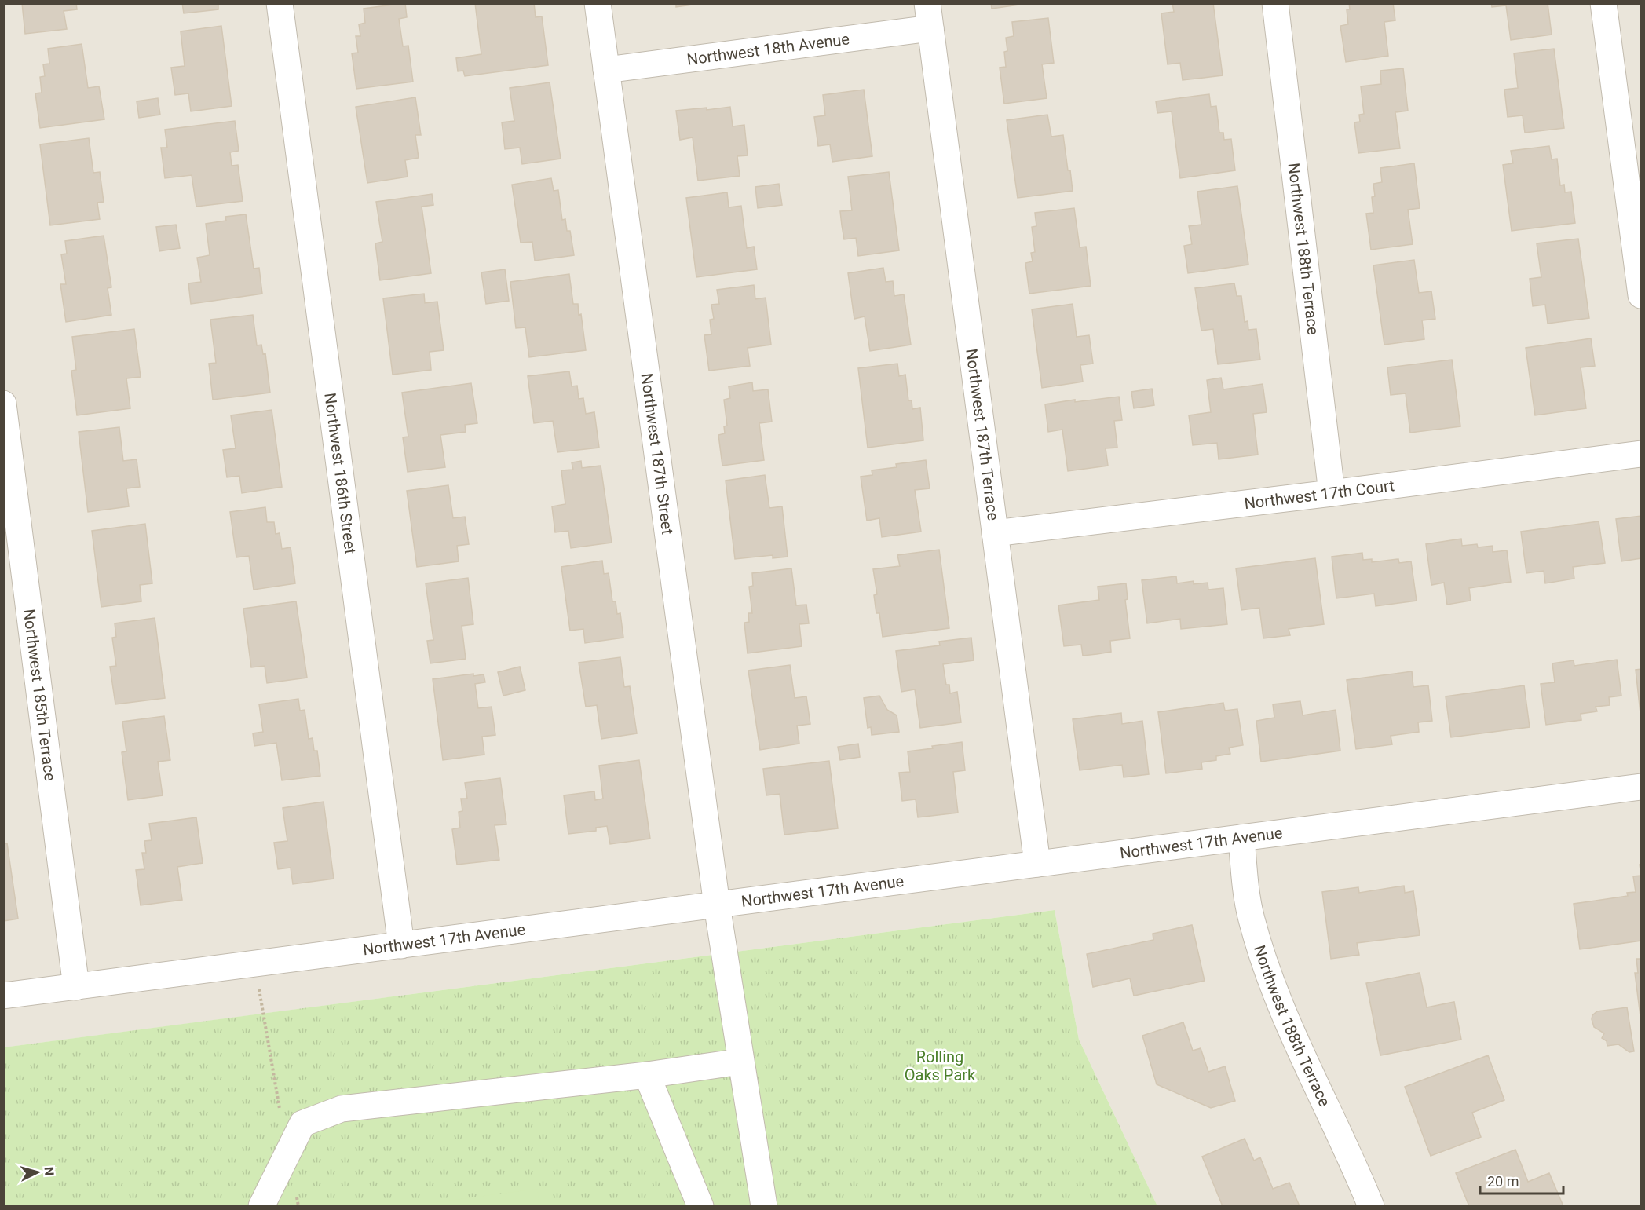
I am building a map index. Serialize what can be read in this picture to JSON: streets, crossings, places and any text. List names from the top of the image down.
{
  "streets": {
    "street": [
      "Northwest 18th Avenue",
      "Northwest 188th Terrace",
      "Northwest 187th Terrace",
      "Northwest 187th Street",
      "Northwest 186th Street",
      "Northwest 17th Court",
      "Northwest 185th Terrace",
      "Northwest 17th Avenue"
    ]
  },
  "crossings": [
    ["Northwest 18th Avenue", "Northwest 187th Terrace"],
    ["Northwest 18th Avenue", "Northwest 187th Street"],
    ["Northwest 188th Terrace", "Northwest 17th Court"],
    ["Northwest 188th Terrace", "Northwest 17th Avenue"],
    ["Northwest 187th Terrace", "Northwest 17th Court"],
    ["Northwest 187th Terrace", "Northwest 17th Avenue"],
    ["Northwest 187th Street", "Northwest 17th Avenue"],
    ["Northwest 186th Street", "Northwest 17th Avenue"],
    ["Northwest 185th Terrace", "Northwest 17th Avenue"]
  ],
  "parks": ["Rolling Oaks Park"],
  "scale_bar": "20 m",
  "north": "right"
}
